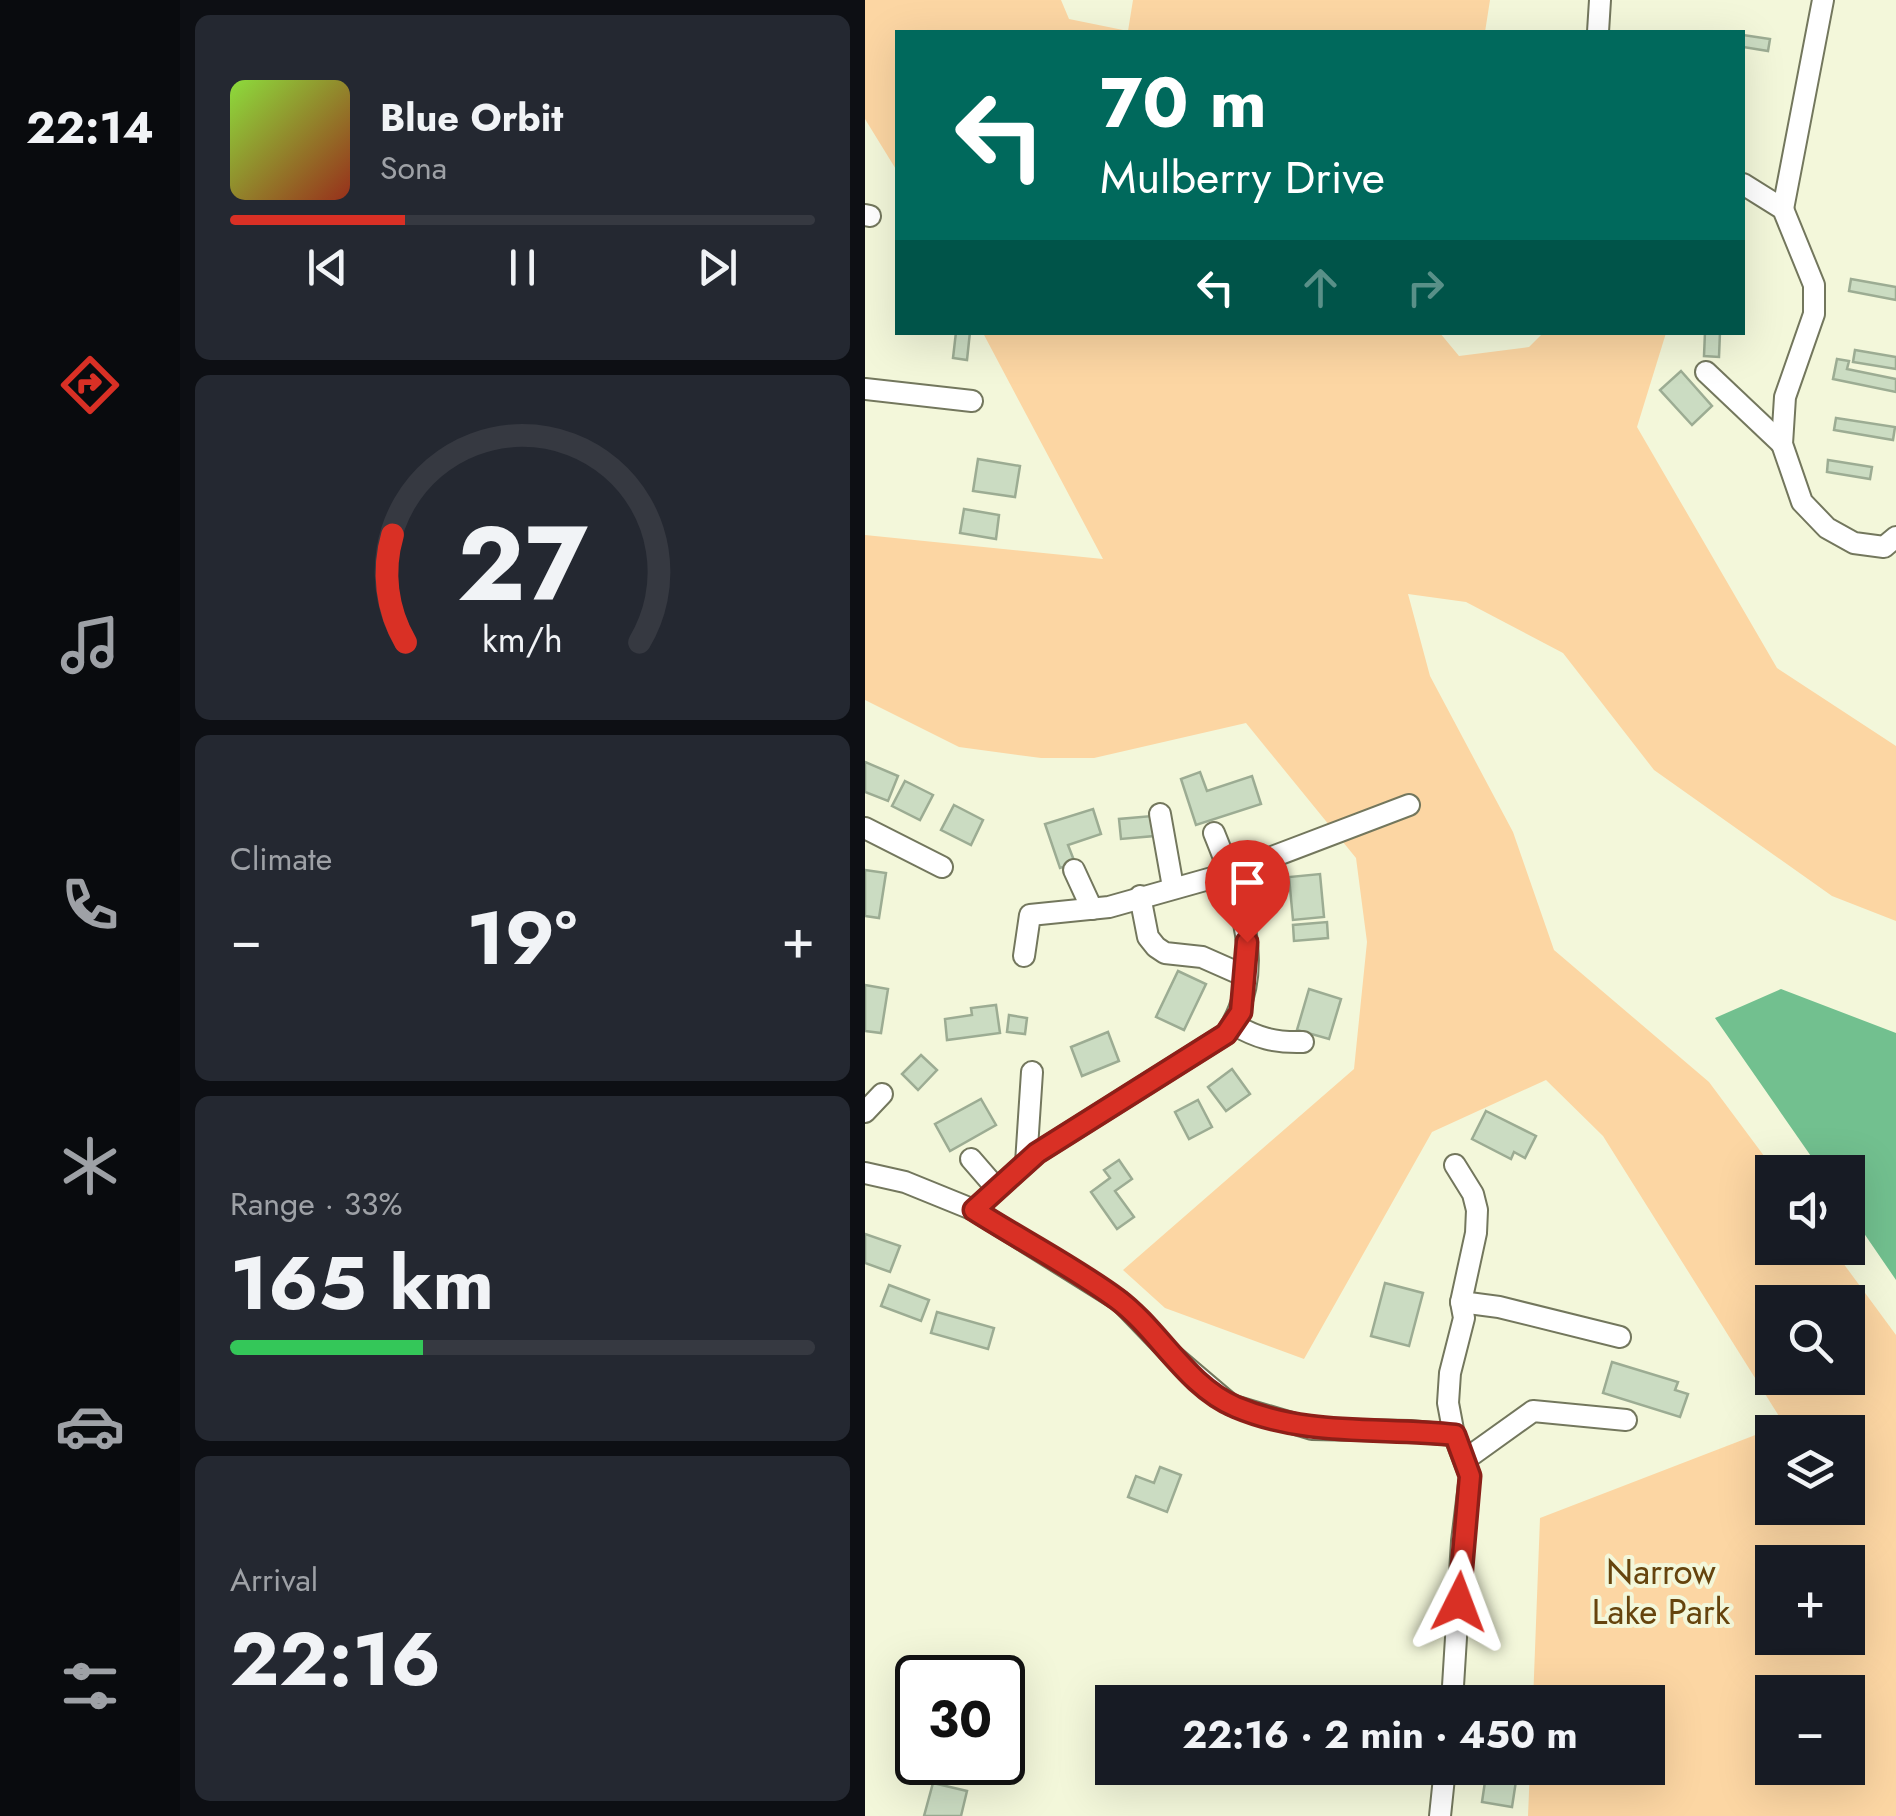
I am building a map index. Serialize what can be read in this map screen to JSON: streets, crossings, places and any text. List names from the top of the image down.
{
  "parks": ["Narrow Lake Park"],
  "page": {
    "tabs": "22:14",
    "turn": ["70 m", "Mulberry Drive"],
    "song": ["Blue Orbit", "Sona"],
    "tile": [
      "Climate",
      ["Range · 33%", "165 km"],
      ["Arrival", "22:16"]
    ],
    "heat": ["−", "19°", "+"],
    "map_buttons": ["+", "−"],
    "limit": "30",
    "trip": "22:16 · 2 min · 450 m",
    "gauge": ["27", "km/h"]
  }
}
